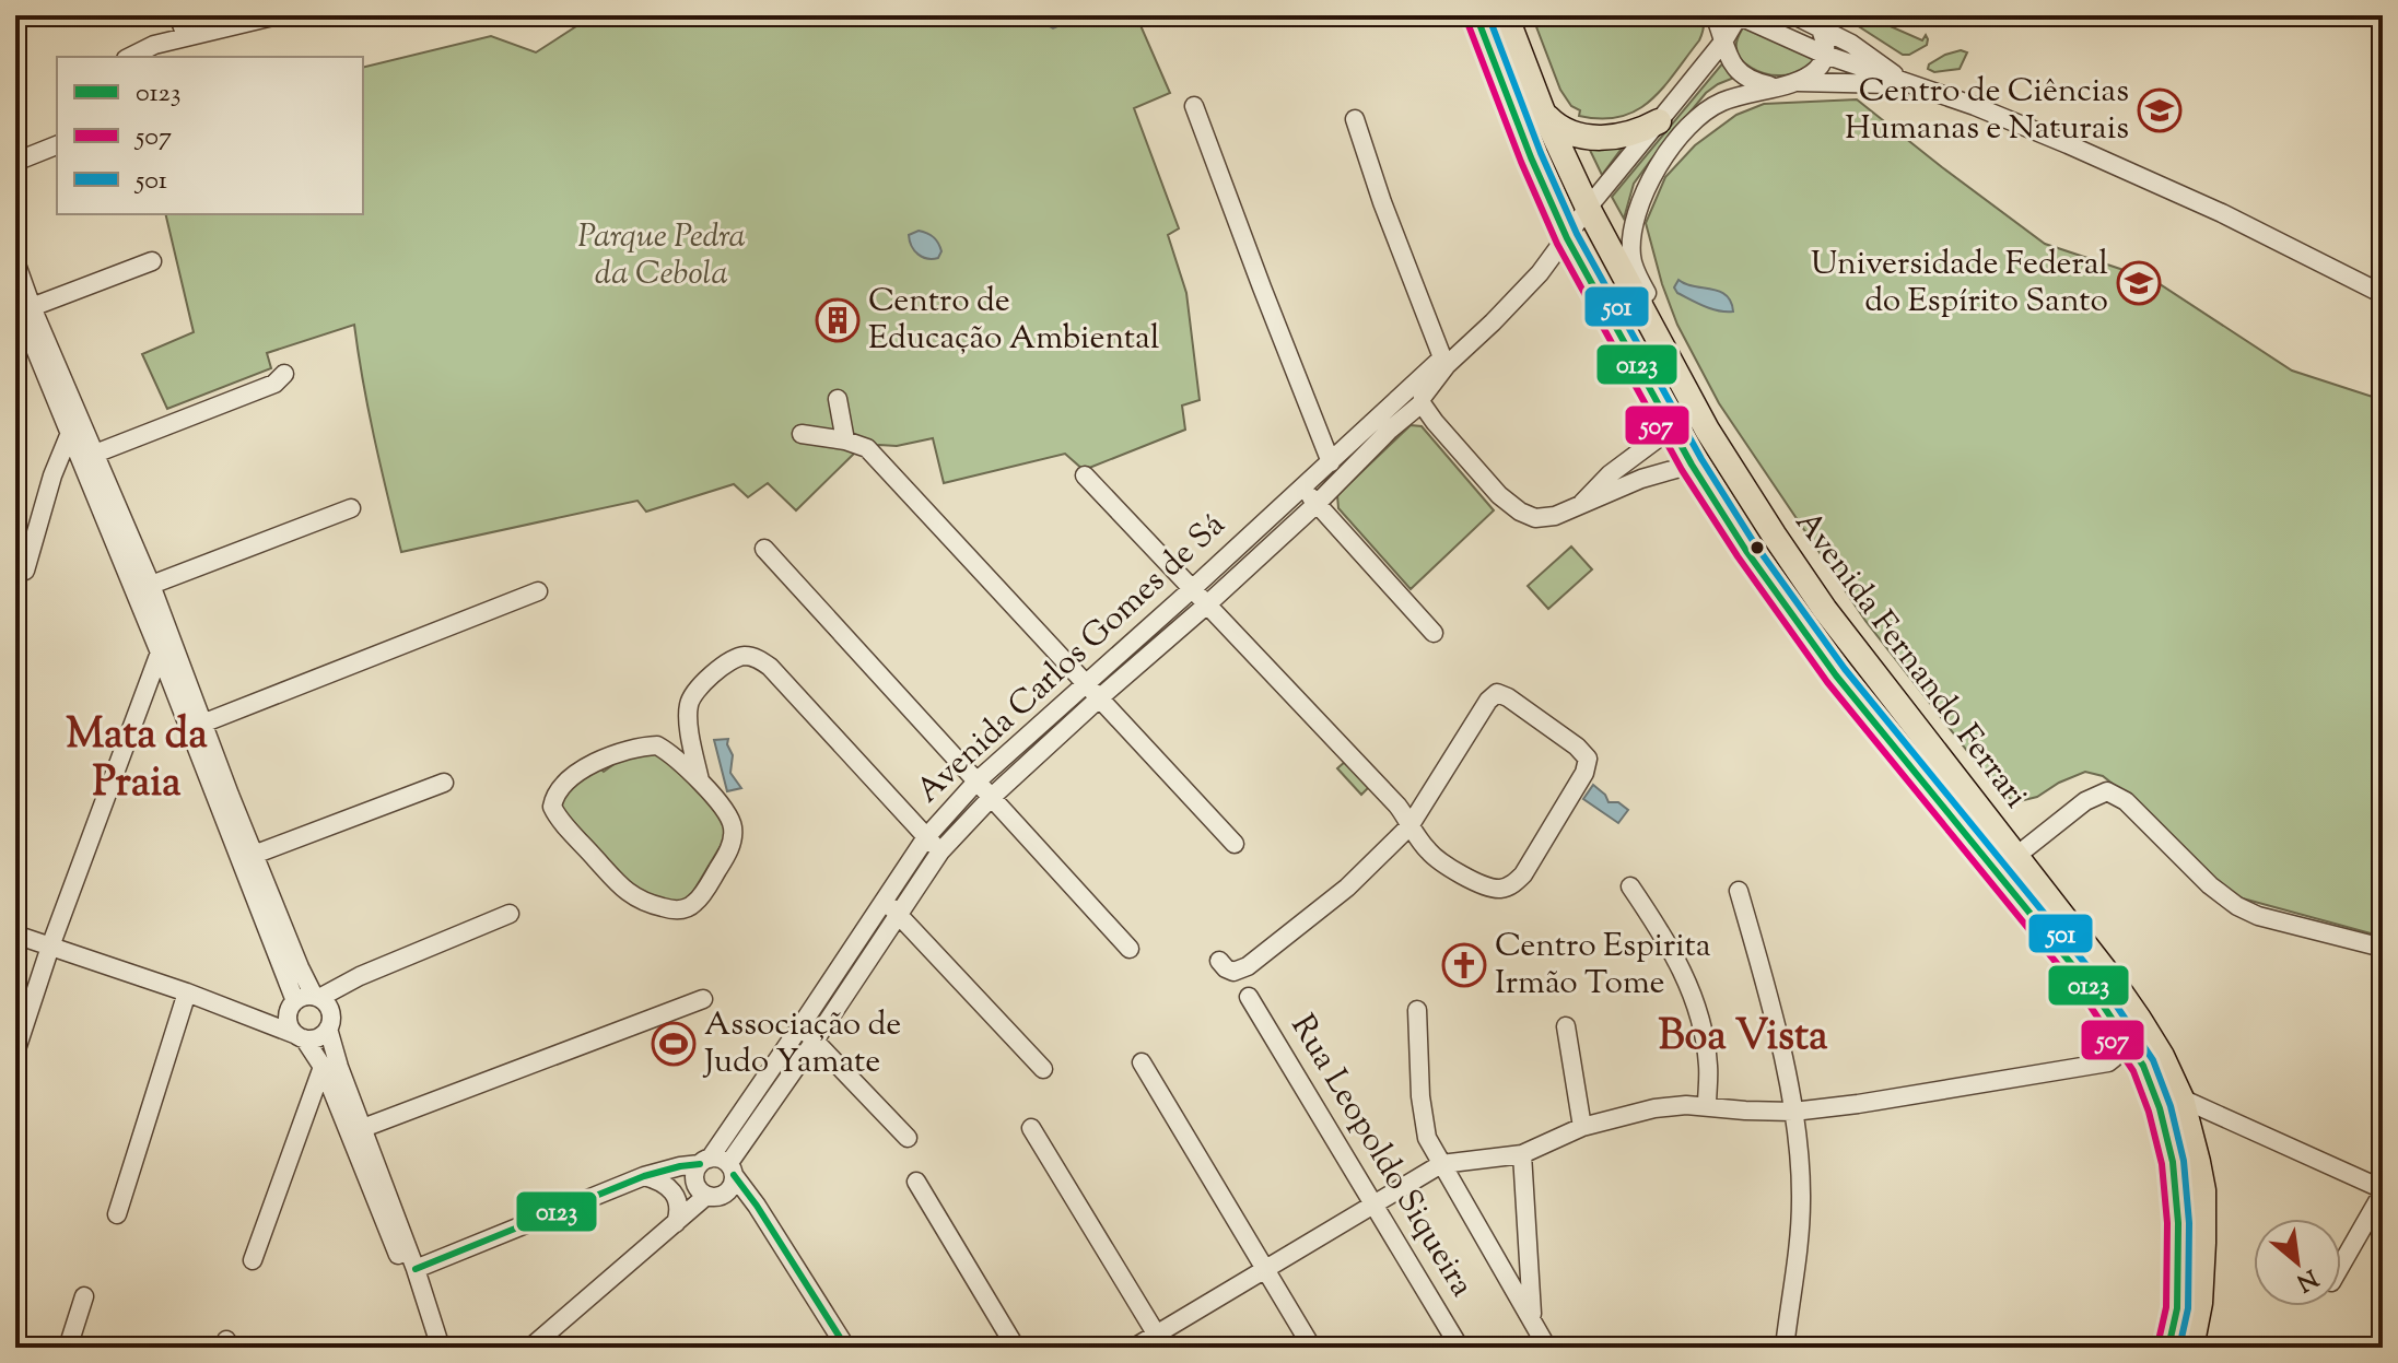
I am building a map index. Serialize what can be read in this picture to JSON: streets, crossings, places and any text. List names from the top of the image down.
{
  "streets": {
    "main road": ["Avenida Fernando Ferrari"],
    "street": ["Avenida Carlos Gomes de Sá", "Rua Leopoldo Siqueira"]
  },
  "crossings": [
    ["Avenida Carlos Gomes de Sá", "Avenida Fernando Ferrari"]
  ],
  "districts": ["Mata da Praia", "Boa Vista"],
  "parks": ["Parque Pedra da Cebola"],
  "places": {
    "school or university": ["Centro de Ciências Humanas e Naturais", "Universidade Federal do Espírito Santo"],
    "building": ["Centro de Educação Ambiental"],
    "church": ["Centro Espirita Irmão Tome"],
    "sports": ["Associação de Judo Yamate"]
  },
  "lines": ["transit line 0123", "transit line 501", "transit line 507"],
  "legend": ["0123", "507", "501"],
  "north": "bottom right"
}
